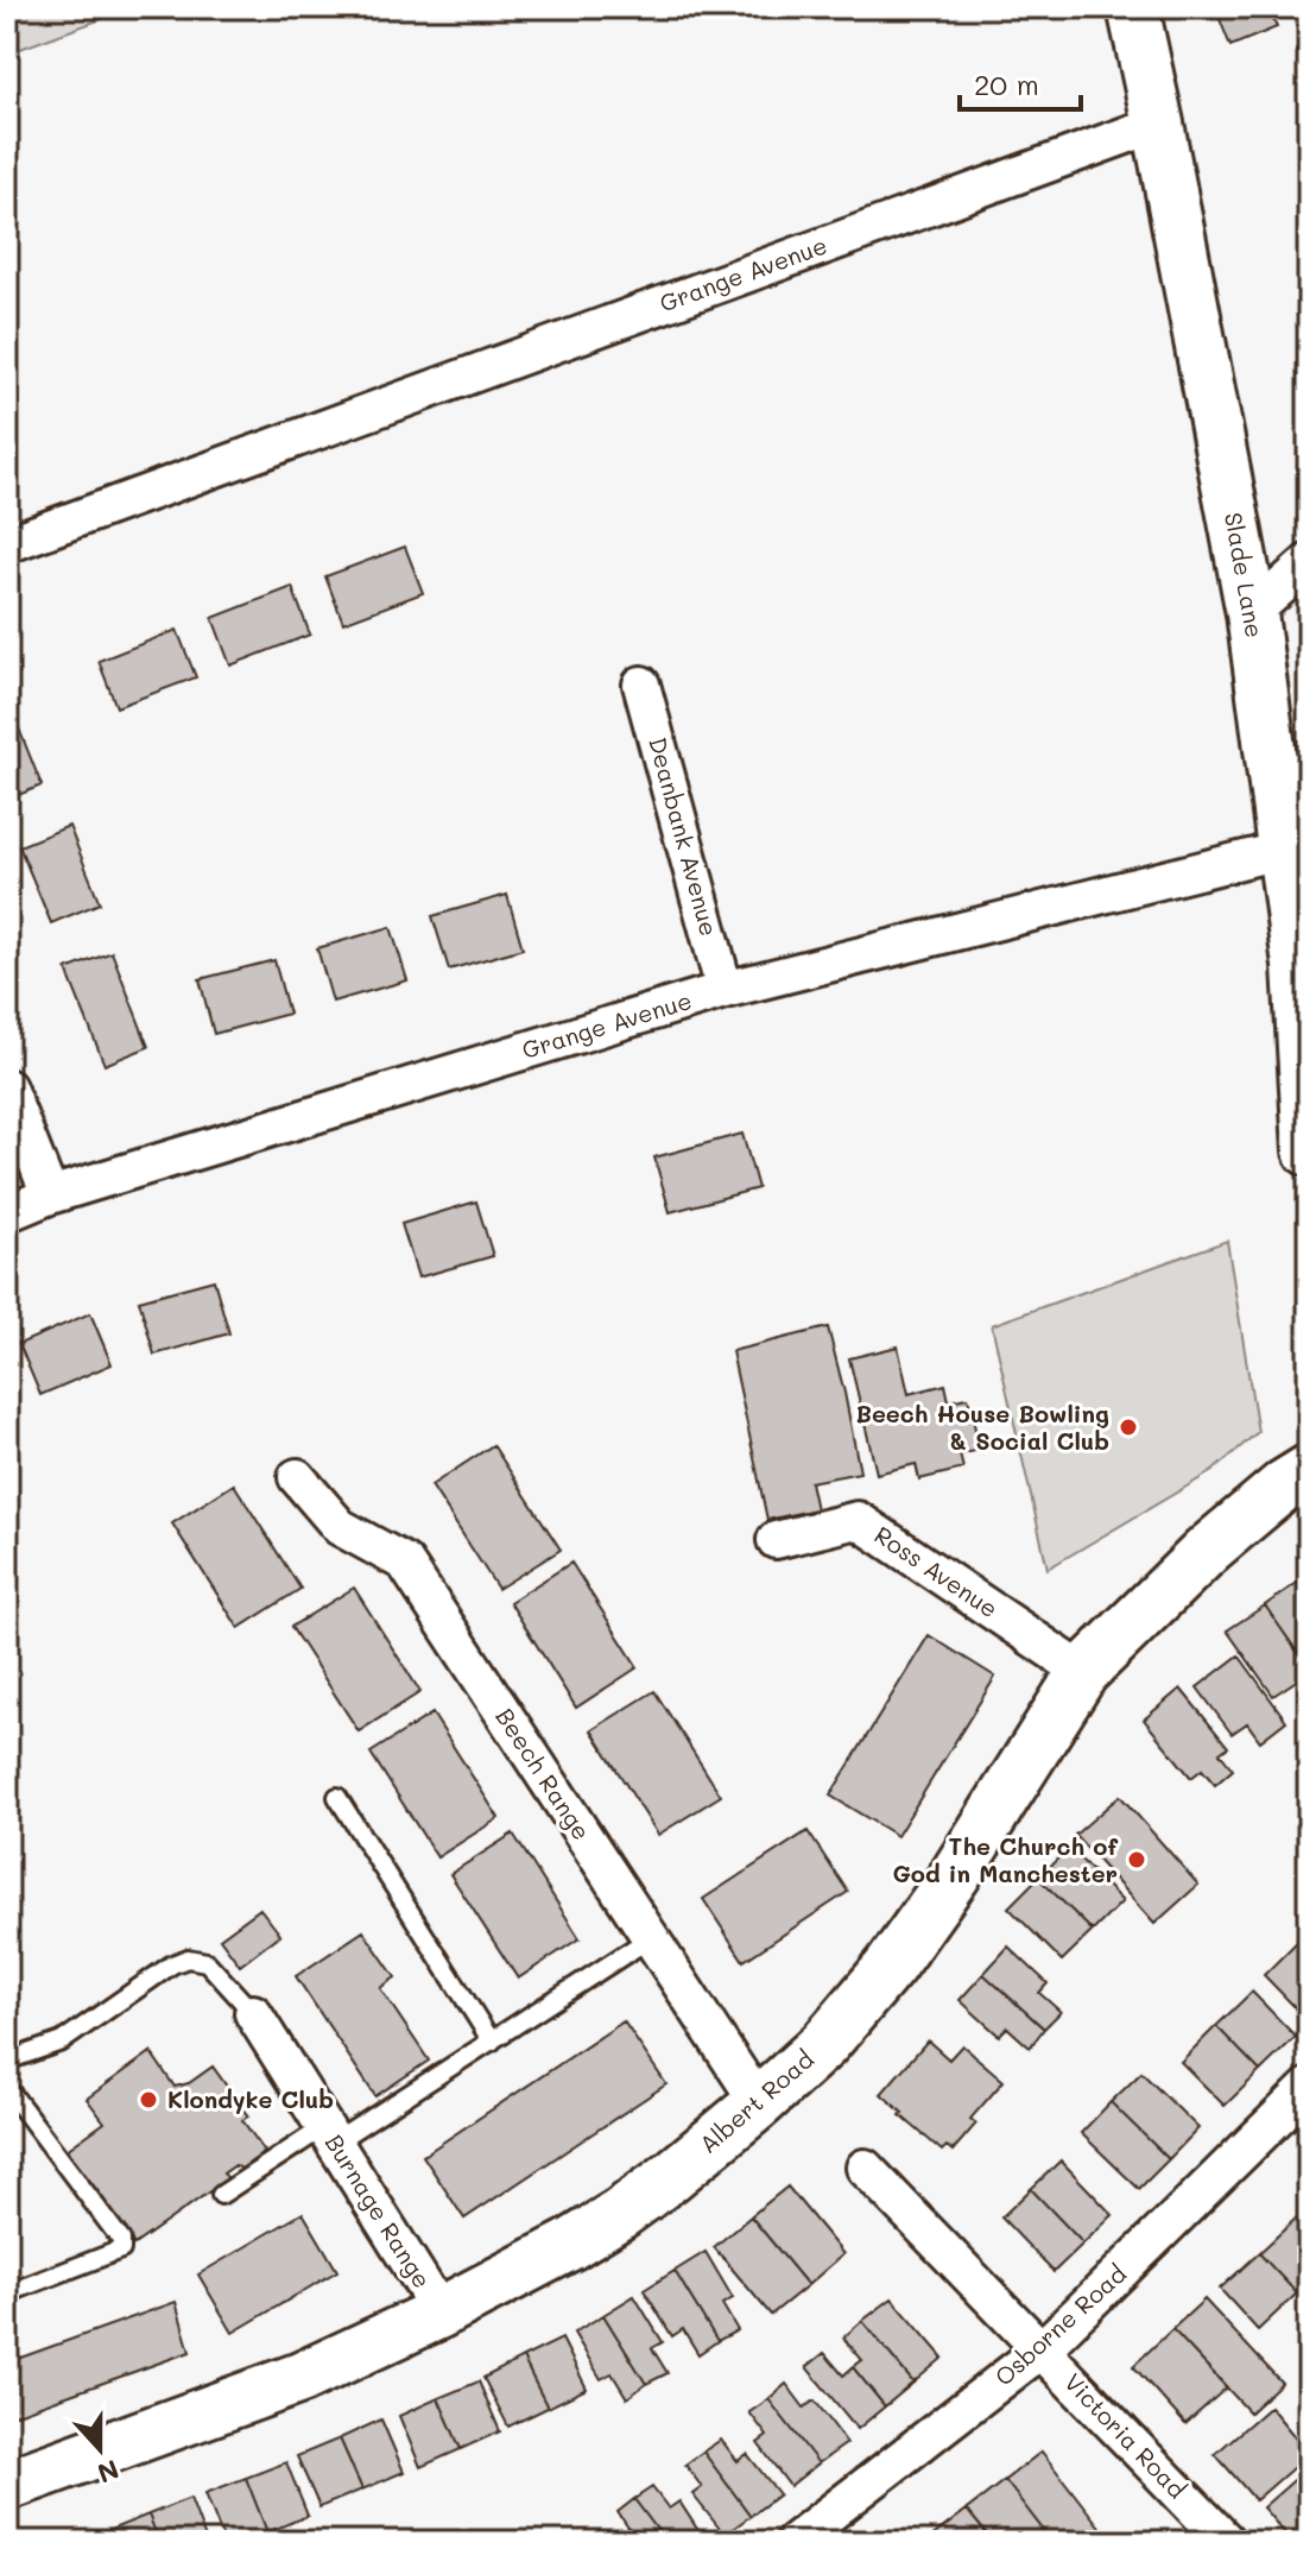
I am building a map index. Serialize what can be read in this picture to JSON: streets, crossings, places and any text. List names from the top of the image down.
{
  "streets": {
    "main road": ["Slade Lane", "Albert Road"],
    "street": [
      "Grange Avenue",
      "Deanbank Avenue",
      "Ross Avenue",
      "Beech Range",
      "Burnage Range",
      "Osborne Road",
      "Victoria Road"
    ]
  },
  "crossings": [
    ["Grange Avenue", "Slade Lane"],
    ["Grange Avenue", "Deanbank Avenue"],
    ["Ross Avenue", "Albert Road"],
    ["Beech Range", "Albert Road"],
    ["Albert Road", "Burnage Range"],
    ["Osborne Road", "Victoria Road"]
  ],
  "places": ["Beech House Bowling & Social Club", "The Church of God in Manchester", "Klondyke Club"],
  "scale_bar": "20 m",
  "north": "bottom"
}
